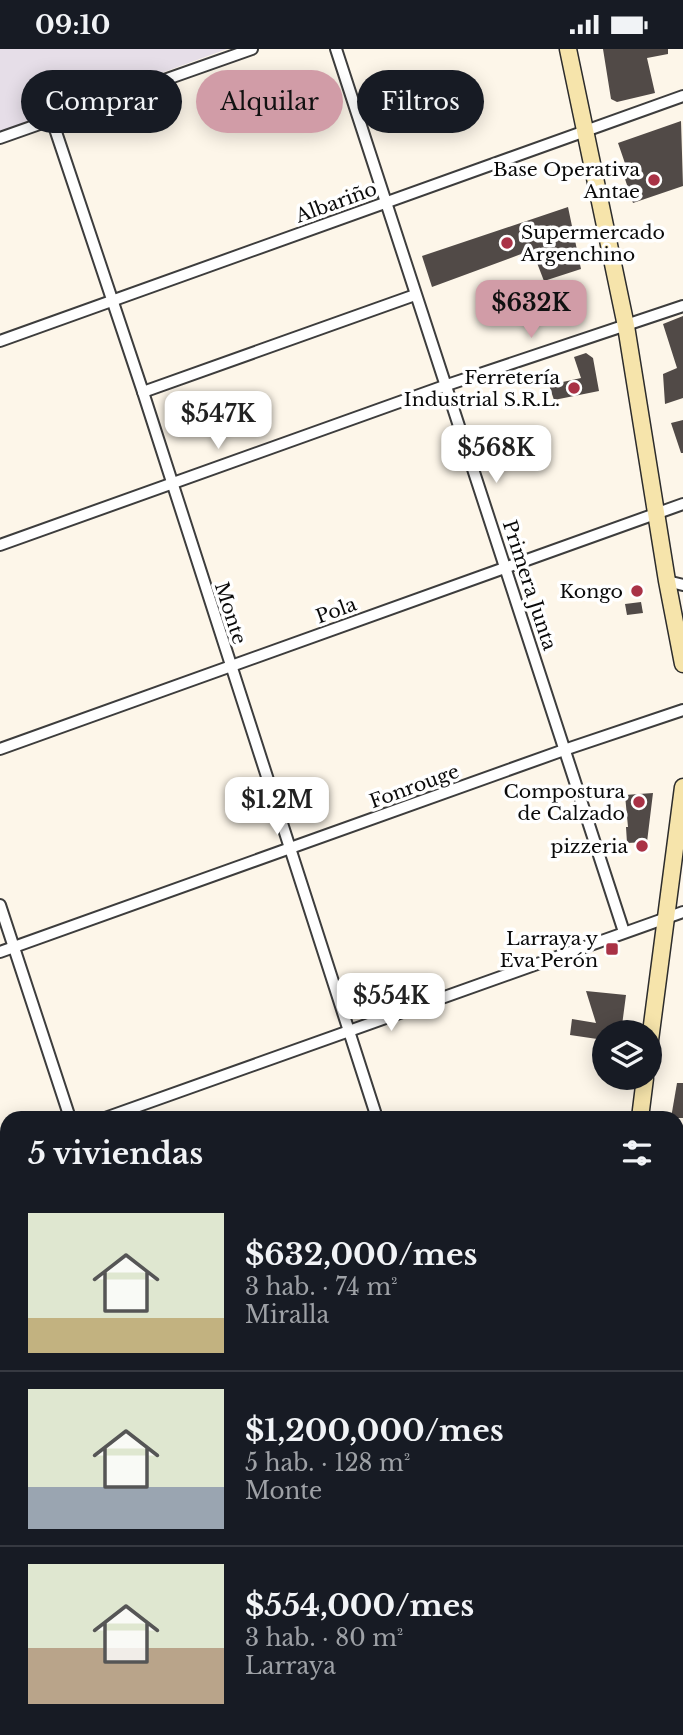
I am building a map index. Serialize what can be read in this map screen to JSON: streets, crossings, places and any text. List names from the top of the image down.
{
  "streets": {
    "street": [
      "Albariño",
      "Primera Junta",
      "Pola",
      "Monte",
      "Fonrouge"
    ]
  },
  "crossings": [
    ["Albariño", "Primera Junta"],
    ["Albariño", "Monte"],
    ["Primera Junta", "Pola"],
    ["Primera Junta", "Fonrouge"],
    ["Pola", "Monte"],
    ["Monte", "Fonrouge"]
  ],
  "places": {
    "other": [
      "Base Operativa Antae",
      "Supermercado Argenchino",
      "Ferretería Industrial S.R.L.",
      "Kongo",
      "Compostura de Calzado",
      "pizzeria"
    ],
    "transit": ["Larraya y Eva Perón"]
  },
  "page": {
    "status": "09:10",
    "chip": ["Comprar", "Alquilar", "Filtros"],
    "price": [
      "$632K",
      "$547K",
      "$568K",
      "$1.2M",
      "$554K"
    ],
    "heading": "5 viviendas",
    "list": [
      {
        "name": "$632,000/mes",
        "note": "3 hab. · 74 m² · Miralla"
      },
      {
        "name": "$1,200,000/mes",
        "note": "5 hab. · 128 m² · Monte"
      },
      {
        "name": "$554,000/mes",
        "note": "3 hab. · 80 m² · Larraya"
      }
    ]
  }
}
